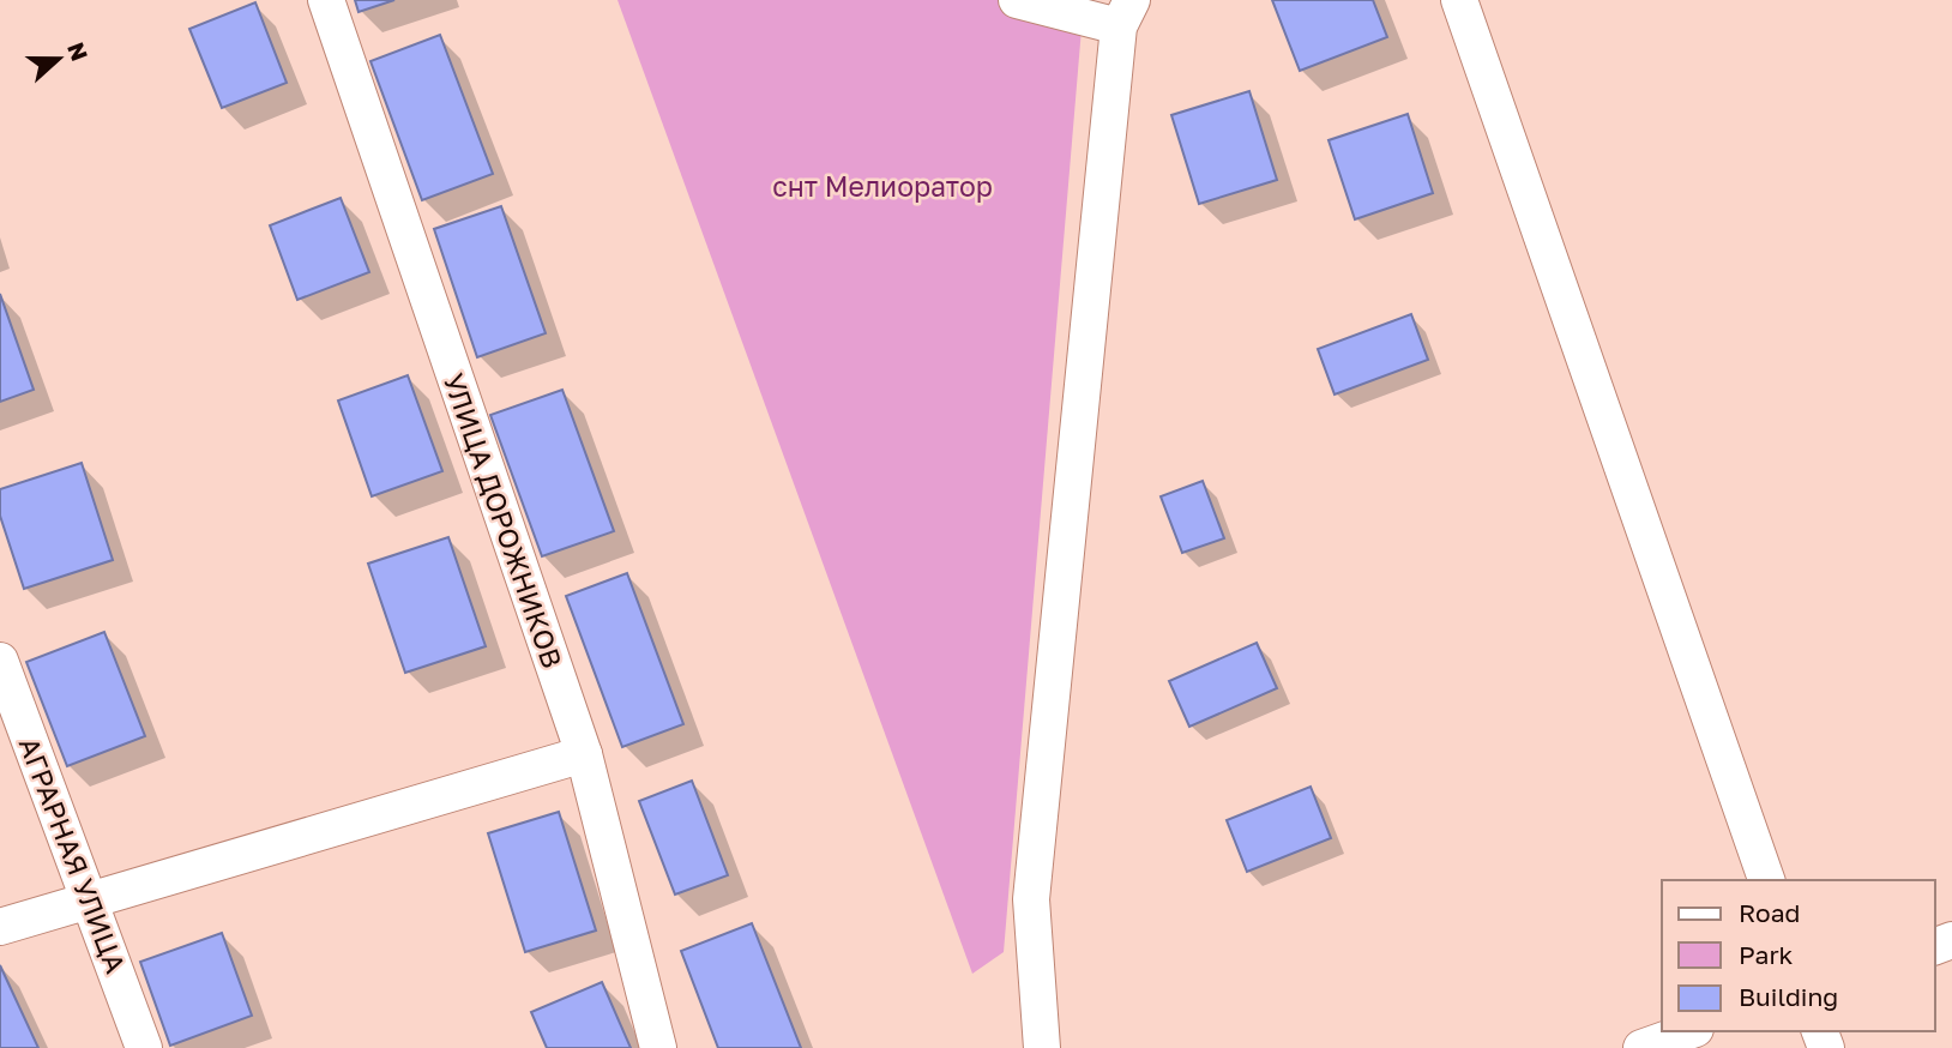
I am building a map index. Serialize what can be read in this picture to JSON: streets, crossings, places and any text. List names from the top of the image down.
{
  "streets": {
    "street": ["УЛИЦА ДОРОЖНИКОВ", "АГРАРНАЯ УЛИЦА"]
  },
  "parks": ["снт Мелиоратор"],
  "legend": ["Road", "Park", "Building"],
  "north": "right"
}
